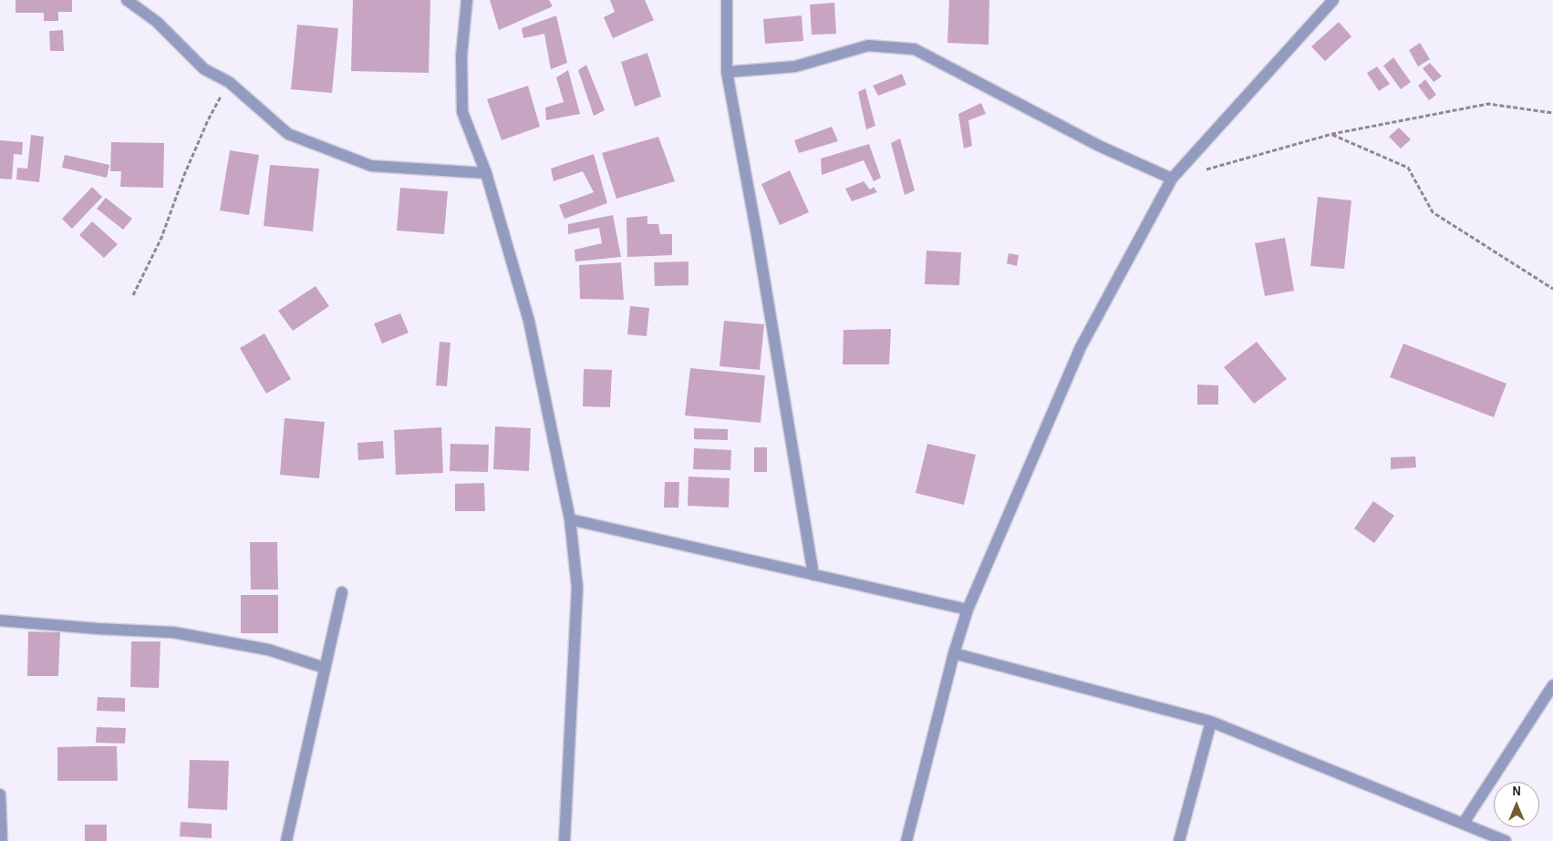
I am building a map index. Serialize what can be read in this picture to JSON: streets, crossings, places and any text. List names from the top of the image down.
{
  "north": "top"
}
